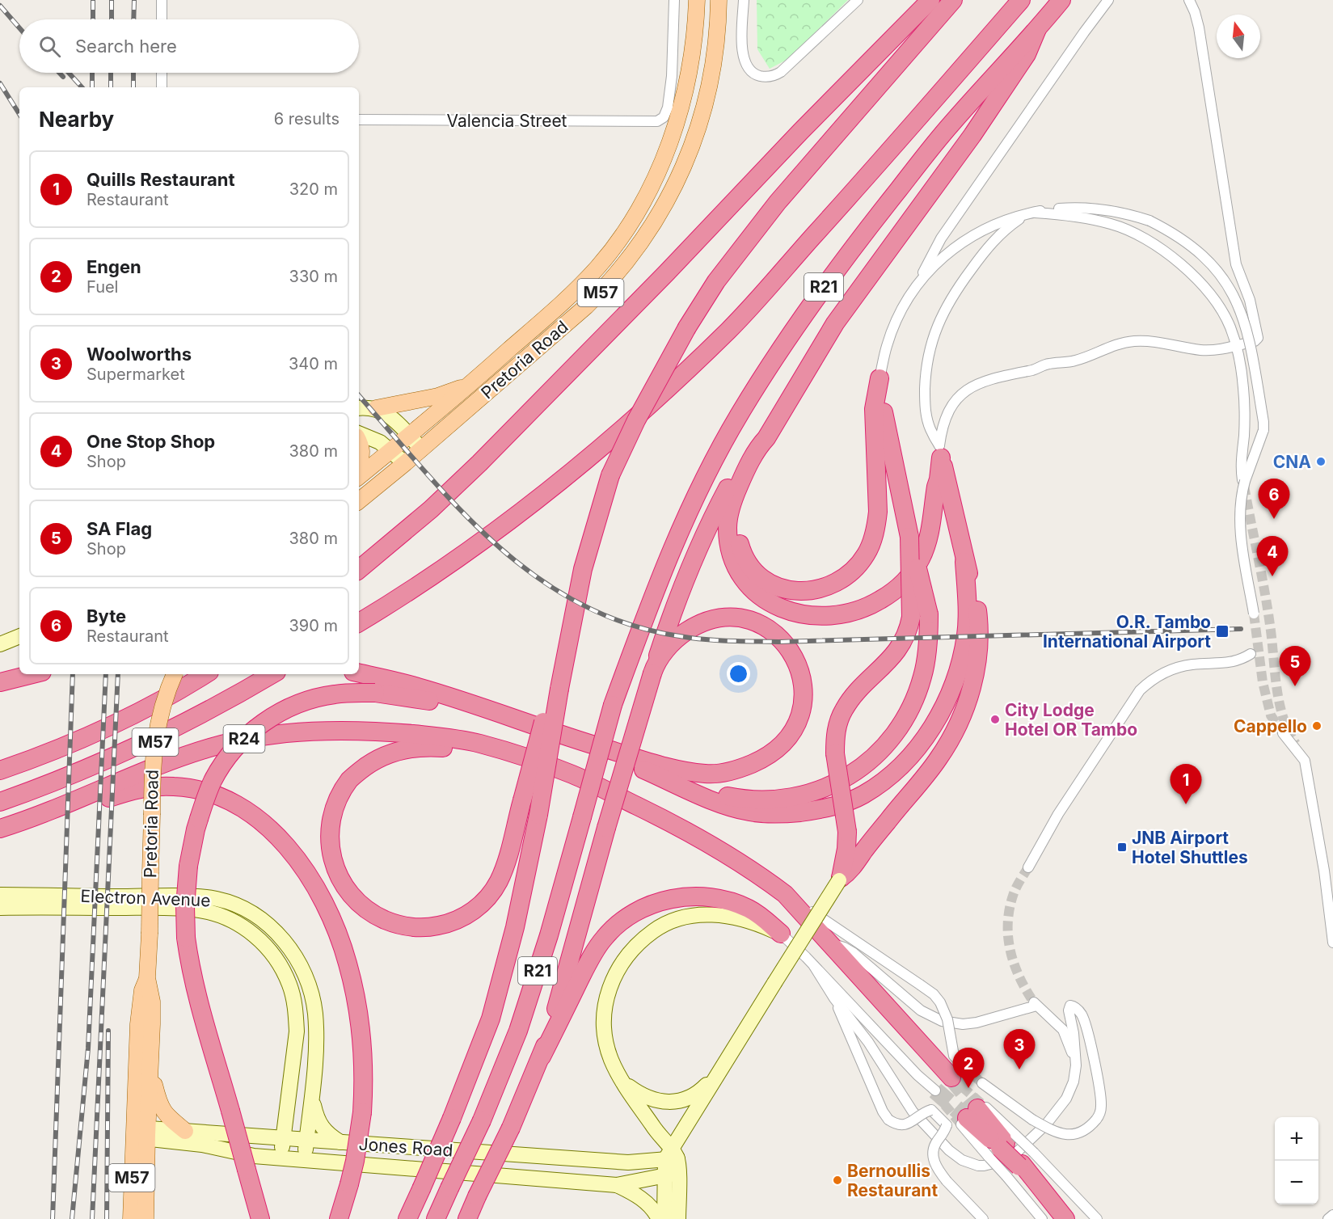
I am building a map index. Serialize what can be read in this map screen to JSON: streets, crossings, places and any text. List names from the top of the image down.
{
  "streets": {
    "highway": ["R21", "R24"],
    "main road": [
      "M57",
      "Pretoria Road",
      "Electron Avenue",
      "Jones Road"
    ],
    "street": ["Valencia Street"]
  },
  "crossings": [
    ["Pretoria Road", "Jones Road"],
    ["Electron Avenue", "Jones Road"]
  ],
  "places": {
    "other": [
      "CNA",
      "City Lodge Hotel OR Tambo",
      "Cappello",
      "Bernoullis Restaurant"
    ],
    "transit": ["O.R. Tambo International Airport", "JNB Airport Hotel Shuttles"]
  },
  "north": "top",
  "page": {
    "search": "Search here",
    "heading": ["Nearby", "6 results"],
    "list": [
      {
        "mark": "1",
        "name": "Quills Restaurant",
        "note": "Restaurant",
        "value": "320 m"
      },
      {
        "mark": "2",
        "name": "Engen",
        "note": "Fuel",
        "value": "330 m"
      },
      {
        "mark": "3",
        "name": "Woolworths",
        "note": "Supermarket",
        "value": "340 m"
      },
      {
        "mark": "4",
        "name": "One Stop Shop",
        "note": "Shop",
        "value": "380 m"
      },
      {
        "mark": "5",
        "name": "SA Flag",
        "note": "Shop",
        "value": "380 m"
      },
      {
        "mark": "6",
        "name": "Byte",
        "note": "Restaurant",
        "value": "390 m"
      }
    ],
    "pins": [
      "6",
      "4",
      "5",
      "1",
      "3",
      "2"
    ],
    "map_buttons": ["+", "−"]
  }
}
